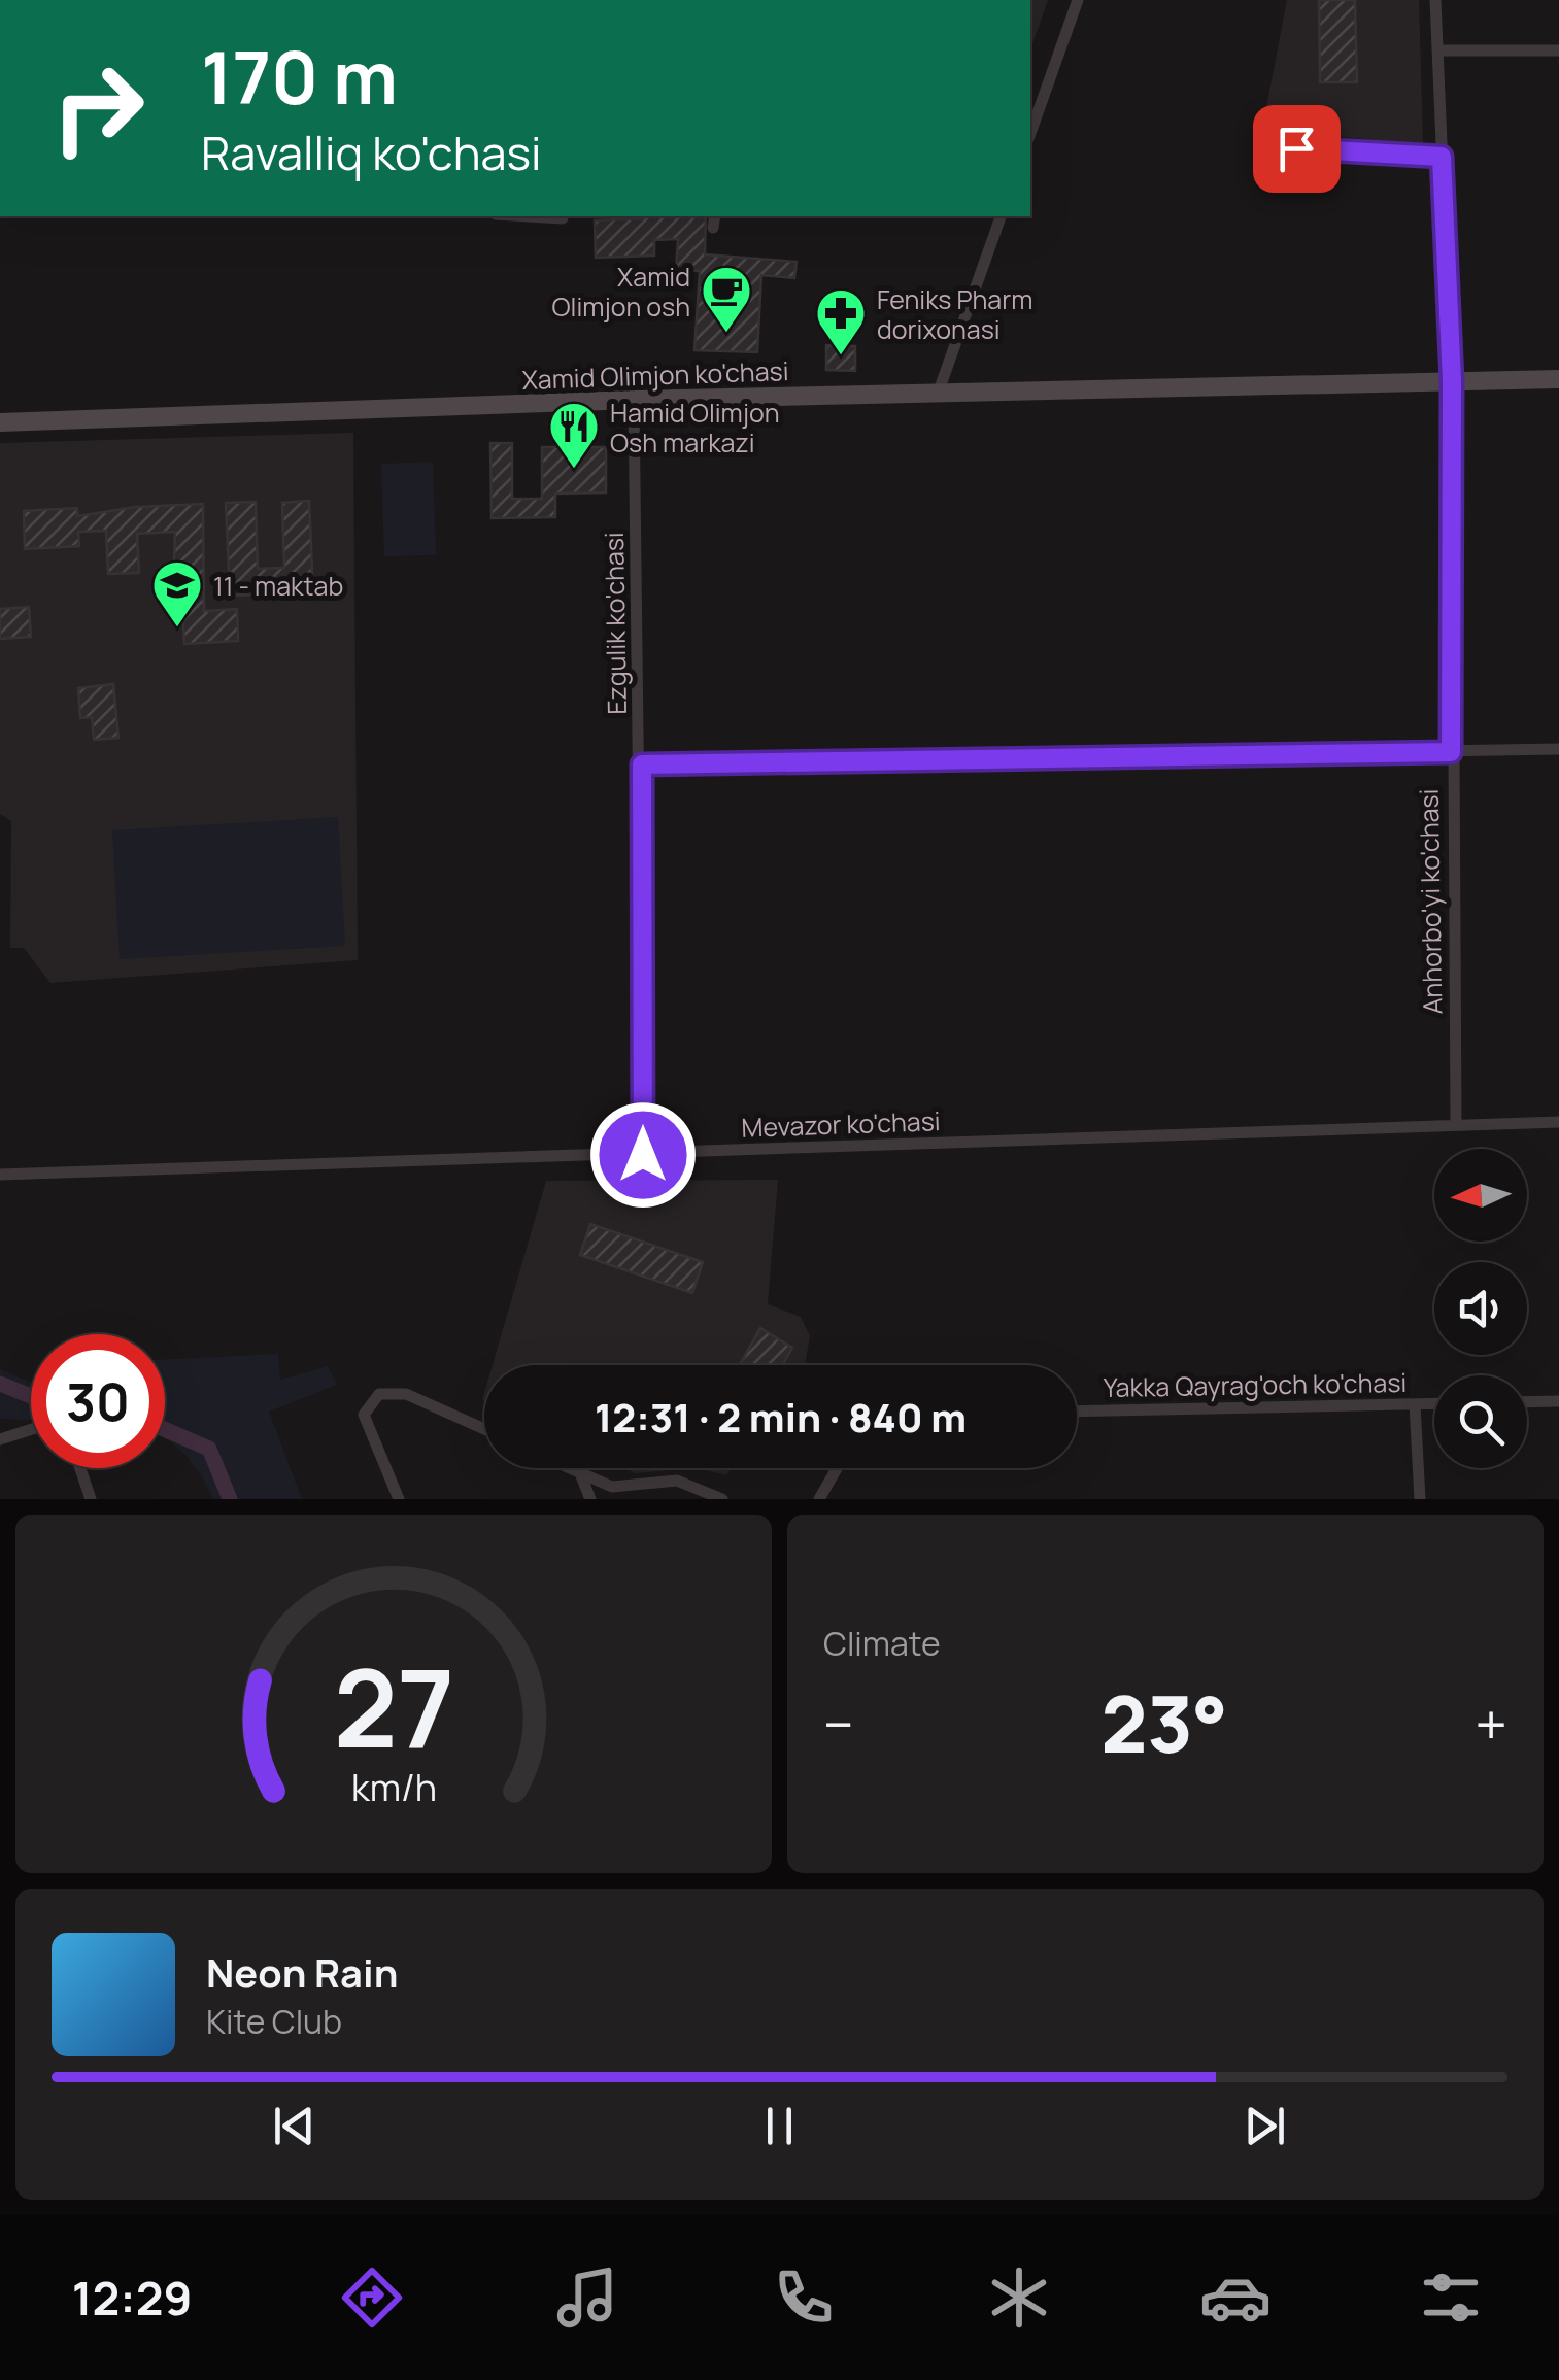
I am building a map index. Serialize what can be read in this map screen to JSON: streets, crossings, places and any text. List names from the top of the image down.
{
  "streets": {
    "main road": ["Xamid Olimjon ko'chasi"],
    "street": [
      "Ezgulik ko'chasi",
      "Anhorbo'yi ko'chasi",
      "Mevazor ko'chasi",
      "Yakka Qayrag'och ko'chasi"
    ]
  },
  "crossings": [
    ["Xamid Olimjon ko'chasi", "Ezgulik ko'chasi"],
    ["Xamid Olimjon ko'chasi", "Anhorbo'yi ko'chasi"],
    ["Ezgulik ko'chasi", "Mevazor ko'chasi"],
    ["Anhorbo'yi ko'chasi", "Mevazor ko'chasi"]
  ],
  "places": {
    "cafe": ["Xamid Olimjon osh"],
    "pharmacy": ["Feniks Pharm dorixonasi"],
    "restaurant": ["Hamid Olimjon Osh markazi"],
    "school or university": ["11 - maktab"]
  },
  "north": "left",
  "page": {
    "turn": ["170 m", "Ravalliq ko'chasi"],
    "limit": "30",
    "trip": "12:31 · 2 min · 840 m",
    "tile": "Climate",
    "heat": ["−", "23°", "+"],
    "song": ["Neon Rain", "Kite Club"],
    "tabs": "12:29",
    "gauge": ["27", "km/h"]
  }
}
